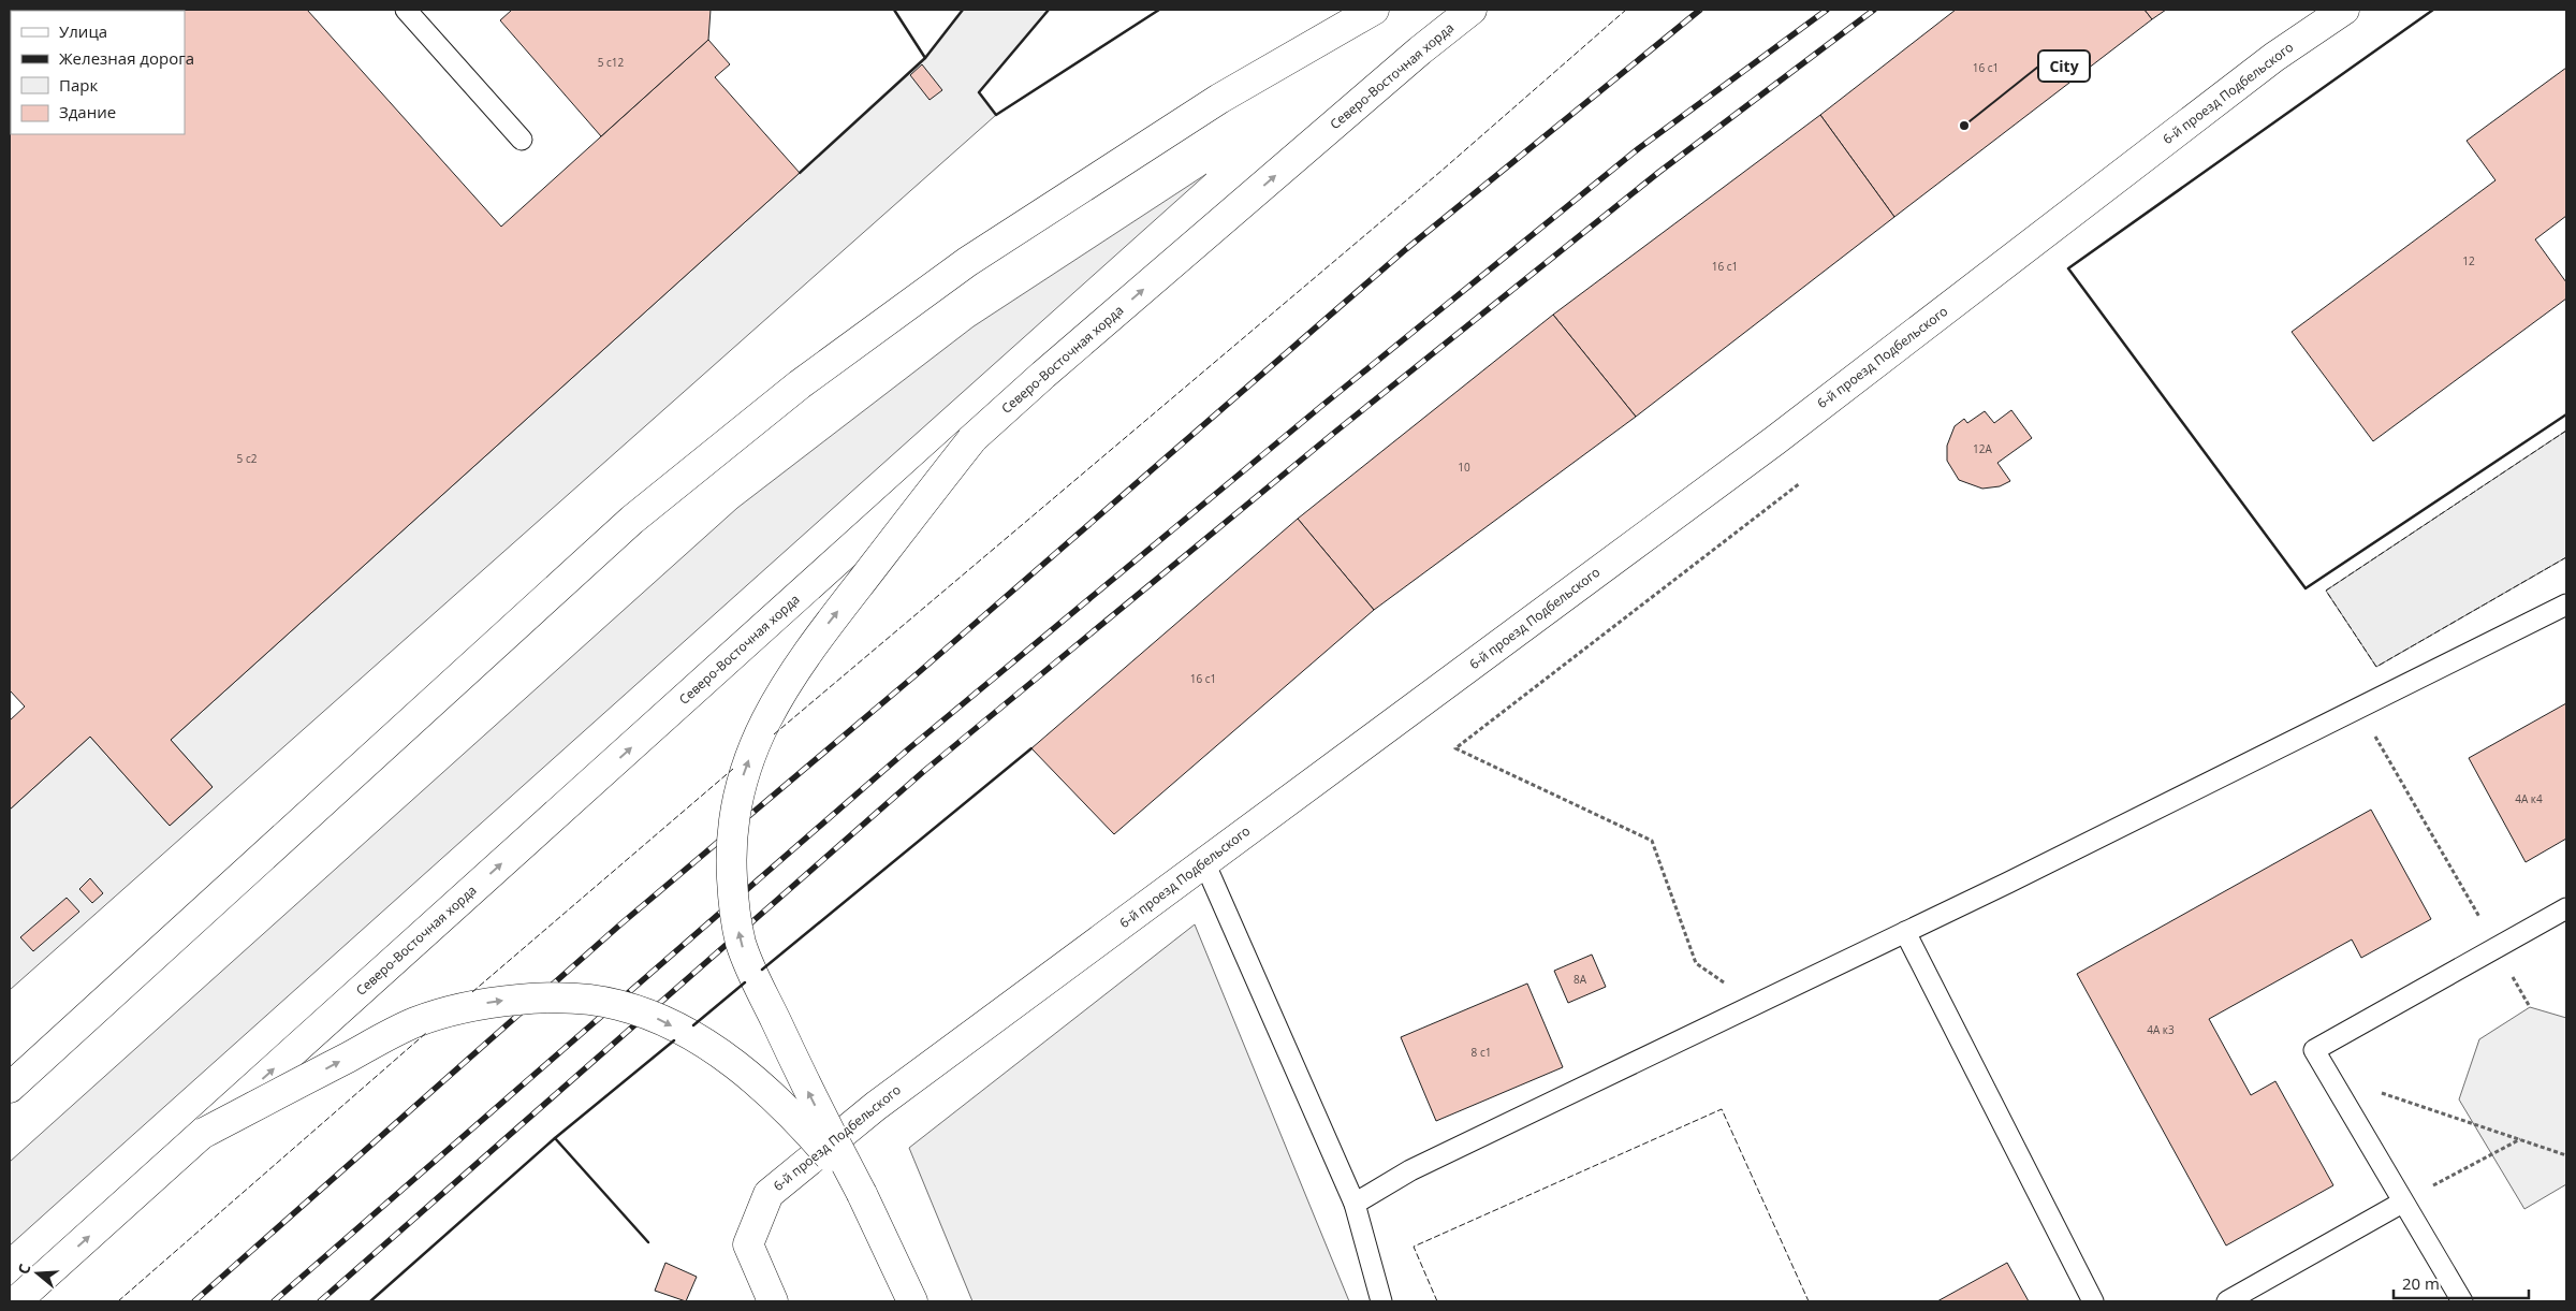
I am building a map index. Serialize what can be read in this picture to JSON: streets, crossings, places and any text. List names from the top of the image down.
{
  "streets": {
    "street": ["Северо-Восточная хорда", "6-й проезд Подбельского"]
  },
  "places": ["City"],
  "house_numbers": [
    "5 с12",
    "16 с1",
    "12",
    "16 с1",
    "12А",
    "5 с2",
    "10",
    "16 с1",
    "4А к4",
    "8А",
    "4А к3",
    "8 с1"
  ],
  "legend": [
    "Улица",
    "Железная дорога",
    "Парк",
    "Здание"
  ],
  "scale_bar": "20 m",
  "north": "left"
}
